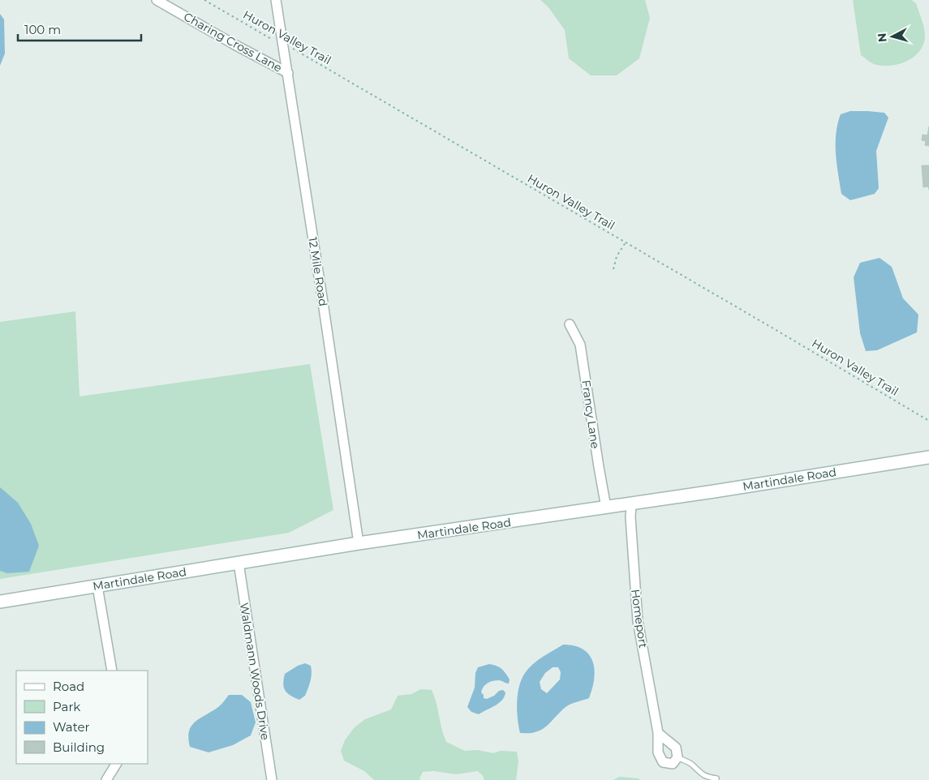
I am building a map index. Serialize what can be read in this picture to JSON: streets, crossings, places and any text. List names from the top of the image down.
{
  "streets": {
    "street": [
      "Charing Cross Lane",
      "12 Mile Road",
      "Francy Lane",
      "Martindale Road",
      "Homeport",
      "Waldmann Woods Drive"
    ],
    "path": ["Huron Valley Trail"]
  },
  "crossings": [
    ["Huron Valley Trail", "12 Mile Road"],
    ["Charing Cross Lane", "12 Mile Road"],
    ["12 Mile Road", "Martindale Road"],
    ["Francy Lane", "Martindale Road"],
    ["Martindale Road", "Homeport"],
    ["Martindale Road", "Waldmann Woods Drive"]
  ],
  "legend": [
    "Road",
    "Park",
    "Water",
    "Building"
  ],
  "scale_bar": "100 m",
  "north": "left"
}
